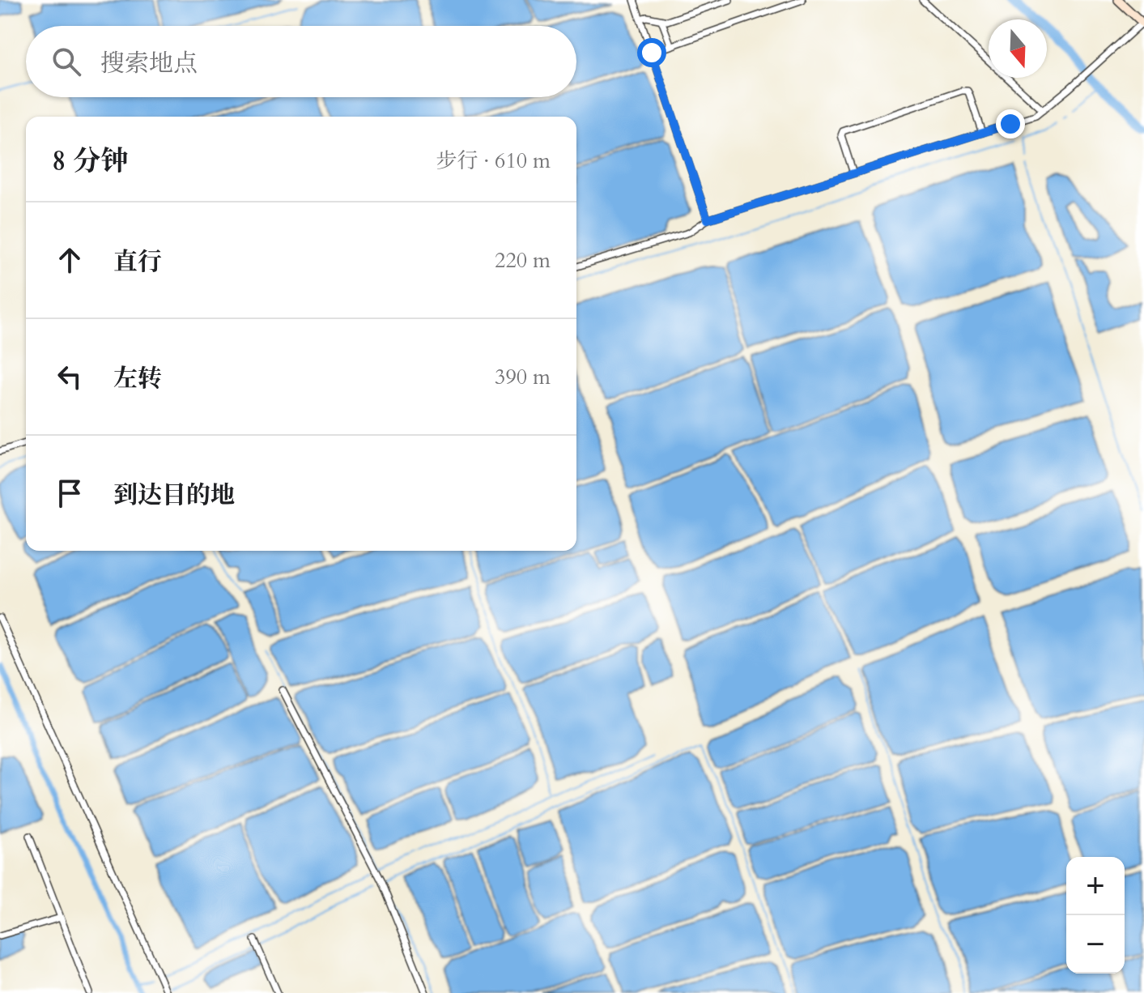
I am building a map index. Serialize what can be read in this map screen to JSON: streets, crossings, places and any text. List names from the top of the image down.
{
  "north": "bottom",
  "page": {
    "search": "搜索地点",
    "heading": ["8 分钟", "步行 · 610 m"],
    "list": [
      ["直行", "220 m"],
      ["左转", "390 m"],
      "到达目的地"
    ],
    "map_buttons": ["+", "−"]
  }
}
